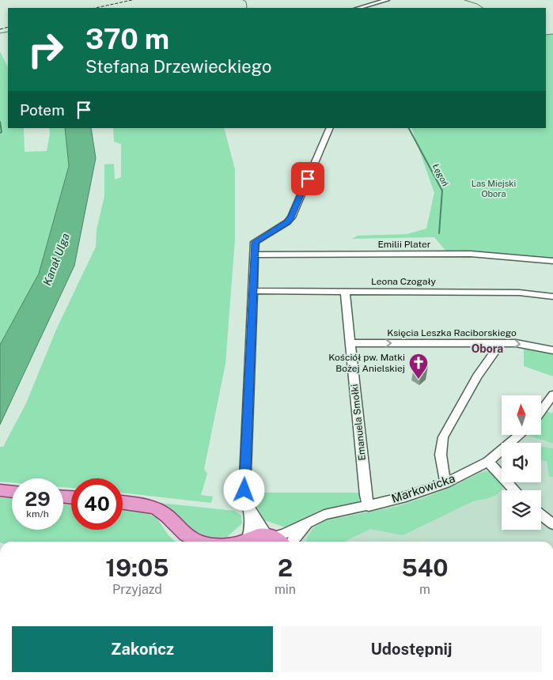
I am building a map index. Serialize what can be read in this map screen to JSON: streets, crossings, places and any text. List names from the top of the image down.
{
  "streets": {
    "street": [
      "Emilii Plater",
      "Leona Czogały",
      "Księcia Leszka Raciborskiego",
      "Emanuela Smołki",
      "Markowicka"
    ]
  },
  "crossings": [
    ["Leona Czogały", "Emanuela Smołki"],
    ["Księcia Leszka Raciborskiego", "Emanuela Smołki"],
    ["Emanuela Smołki", "Markowicka"]
  ],
  "one_way": ["Księcia Leszka Raciborskiego"],
  "districts": ["Obora"],
  "water": ["Łęgoń", "Kanał Ulga"],
  "parks": ["Las Miejski Obora"],
  "places": {
    "church": ["Kościół pw. Matki Bożej Anielskiej"]
  },
  "north": "top",
  "page": {
    "turn": ["370 m", "Stefana Drzewieckiego"],
    "then": "Potem",
    "speed": "29 km/h",
    "limit": "40",
    "eta": [
      "19:05",
      "Przyjazd",
      "2",
      "min",
      "540",
      "m"
    ],
    "buttons": ["Zakończ", "Udostępnij"]
  }
}
